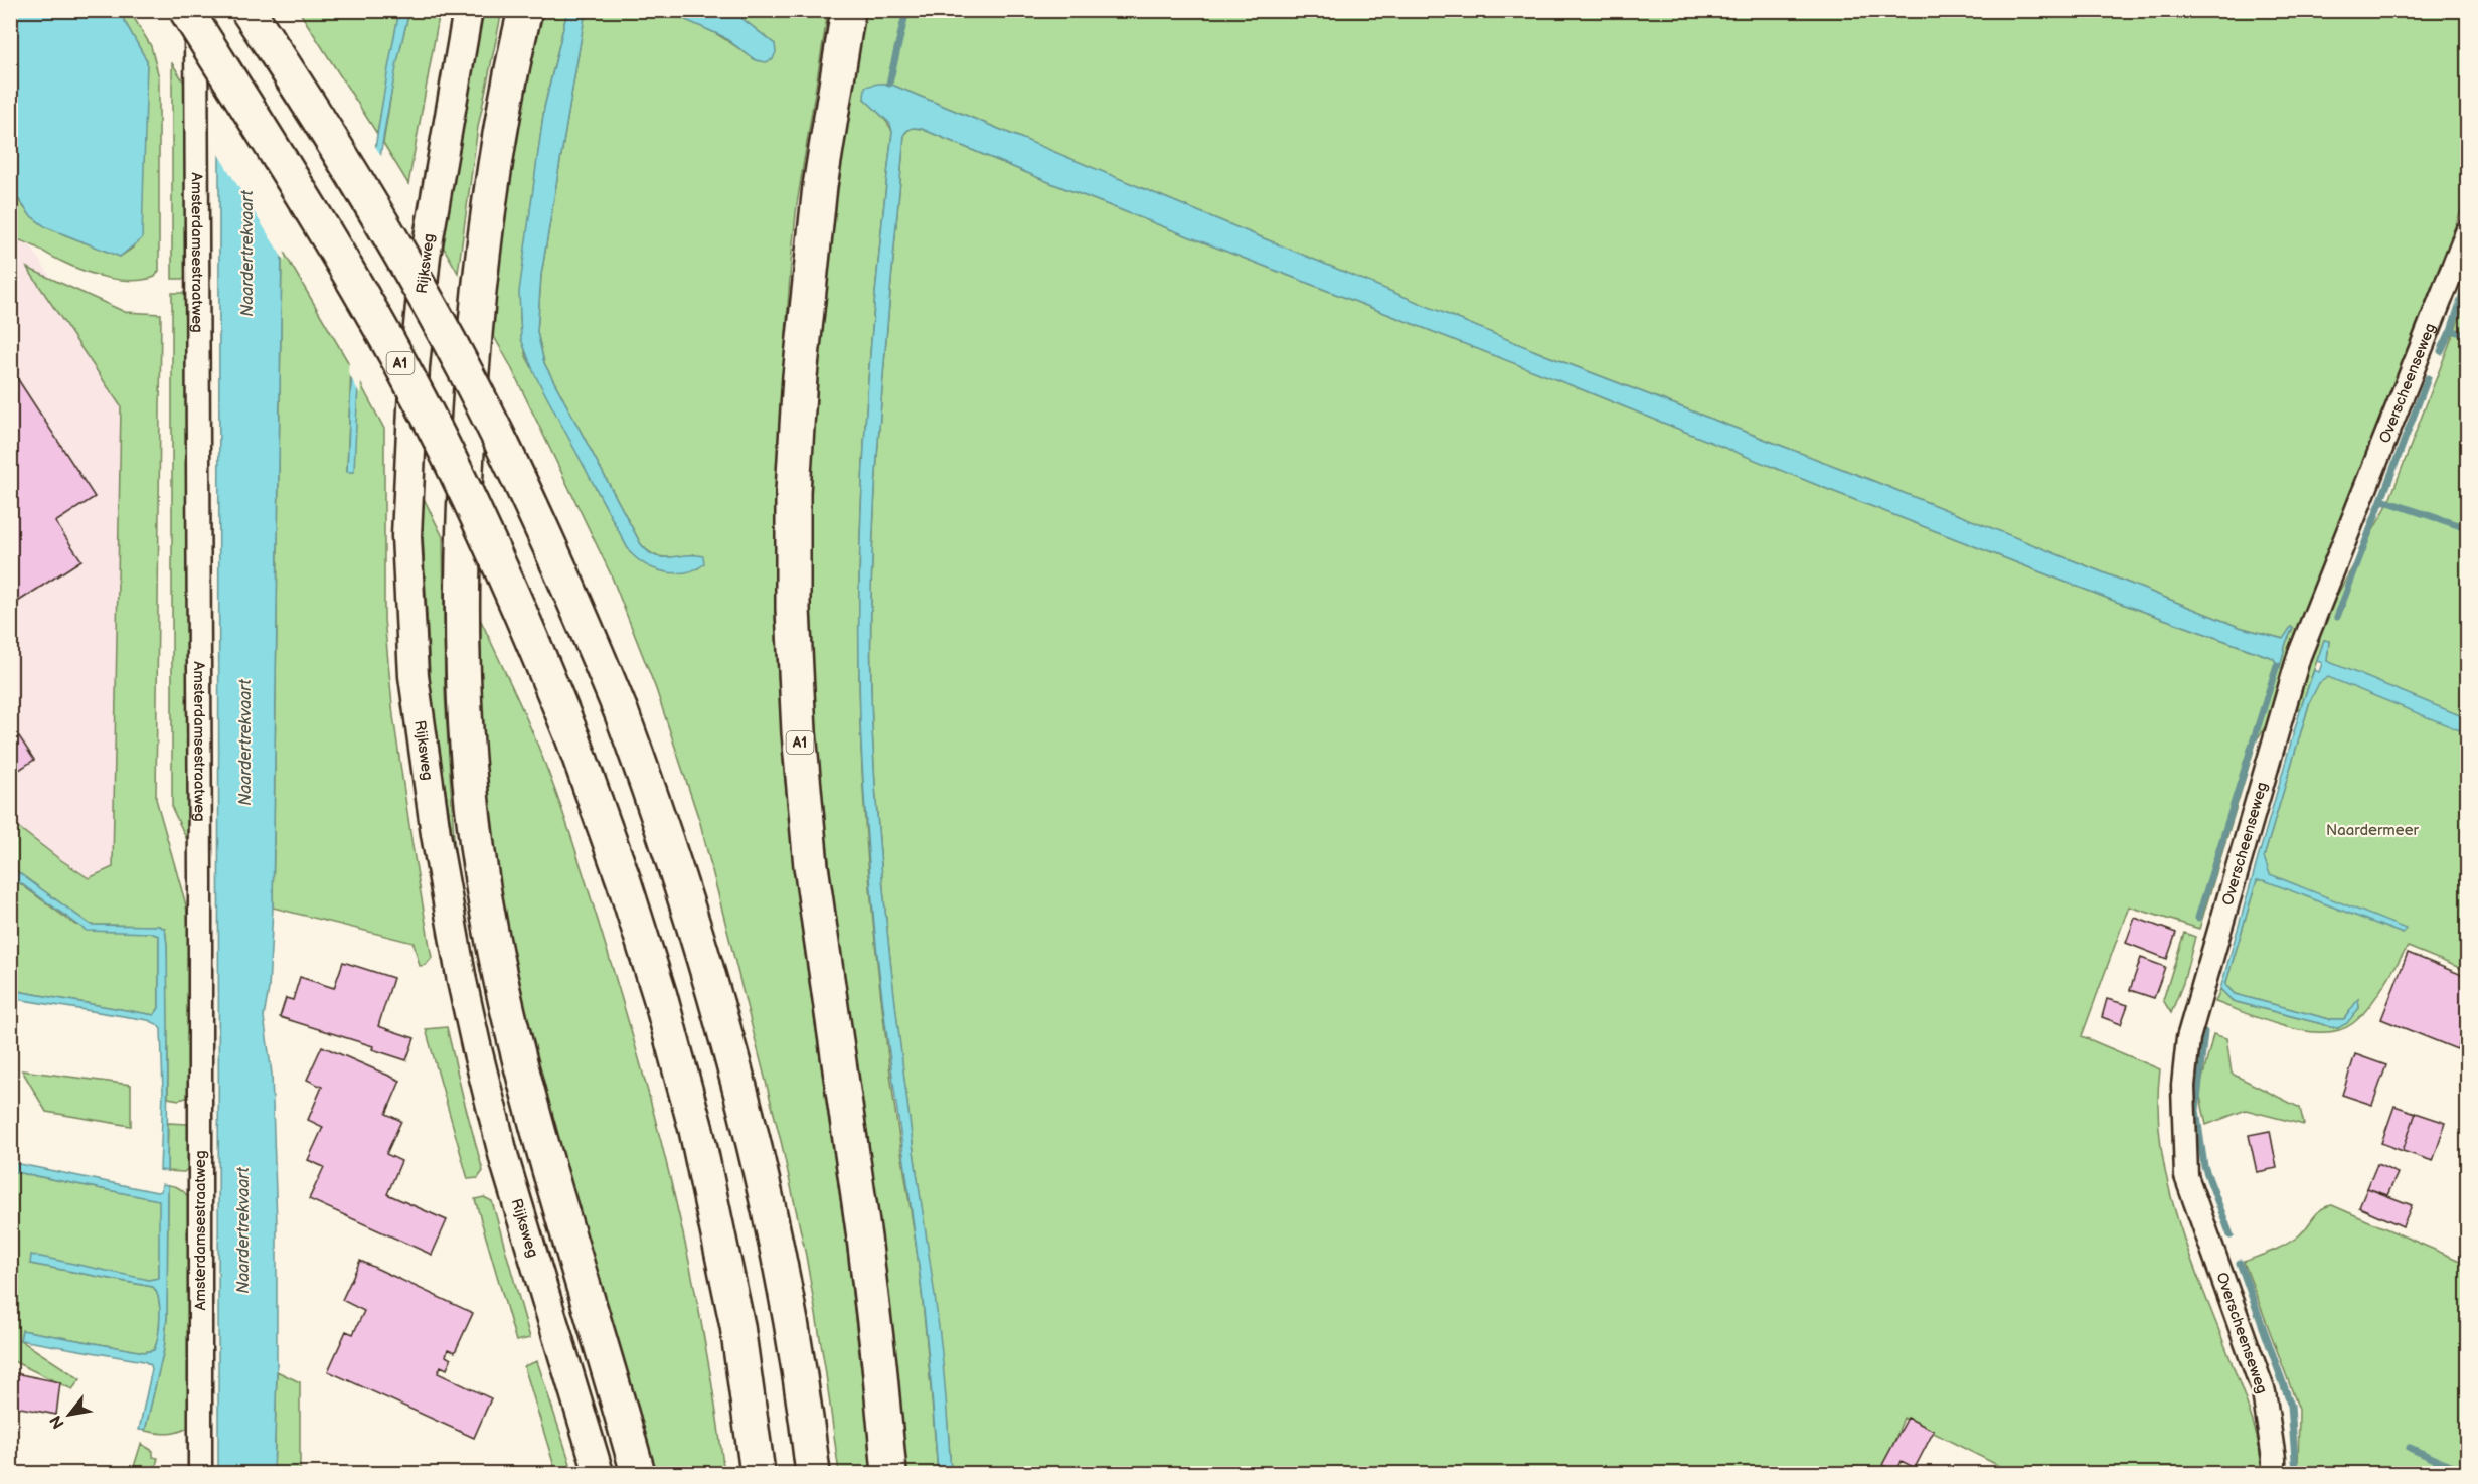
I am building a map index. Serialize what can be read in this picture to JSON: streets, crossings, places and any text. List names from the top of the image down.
{
  "streets": {
    "highway": ["A1"],
    "main road": ["Rijksweg"],
    "street": ["Amsterdamsestraatweg", "Overscheenseweg"]
  },
  "water": ["Naardertrekvaart"],
  "parks": ["Naardermeer"],
  "north": "bottom left"
}
